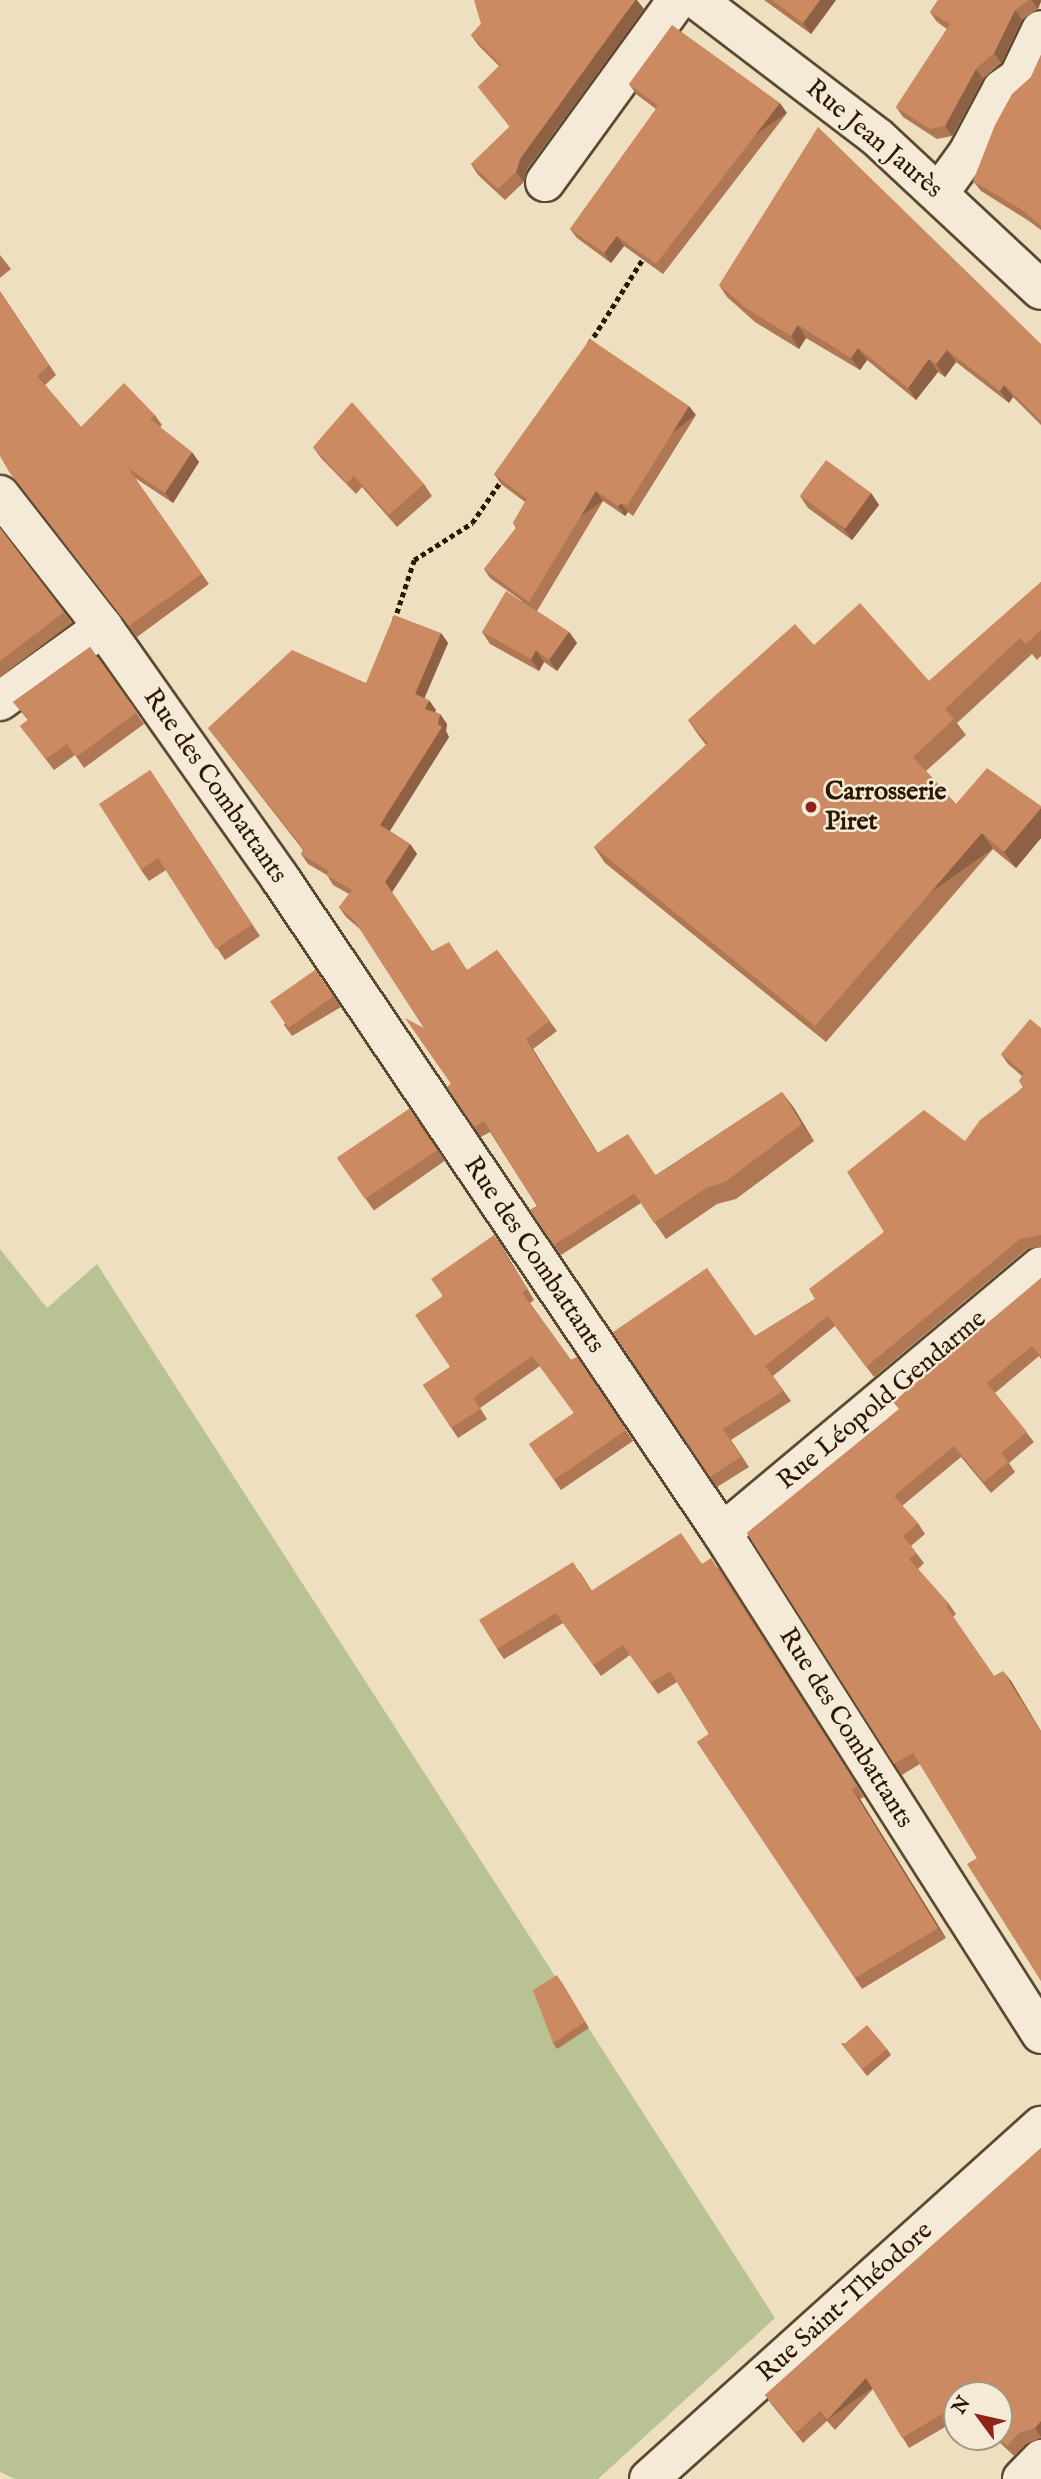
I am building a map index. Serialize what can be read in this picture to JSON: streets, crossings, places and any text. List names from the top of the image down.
{
  "streets": {
    "street": [
      "Rue Jean Jaurès",
      "Rue des Combattants",
      "Rue Léopold Gendarme",
      "Rue Saint-Théodore"
    ]
  },
  "crossings": [
    ["Rue des Combattants", "Rue Léopold Gendarme"]
  ],
  "places": ["Carrosserie Piret"],
  "north": "top left"
}
